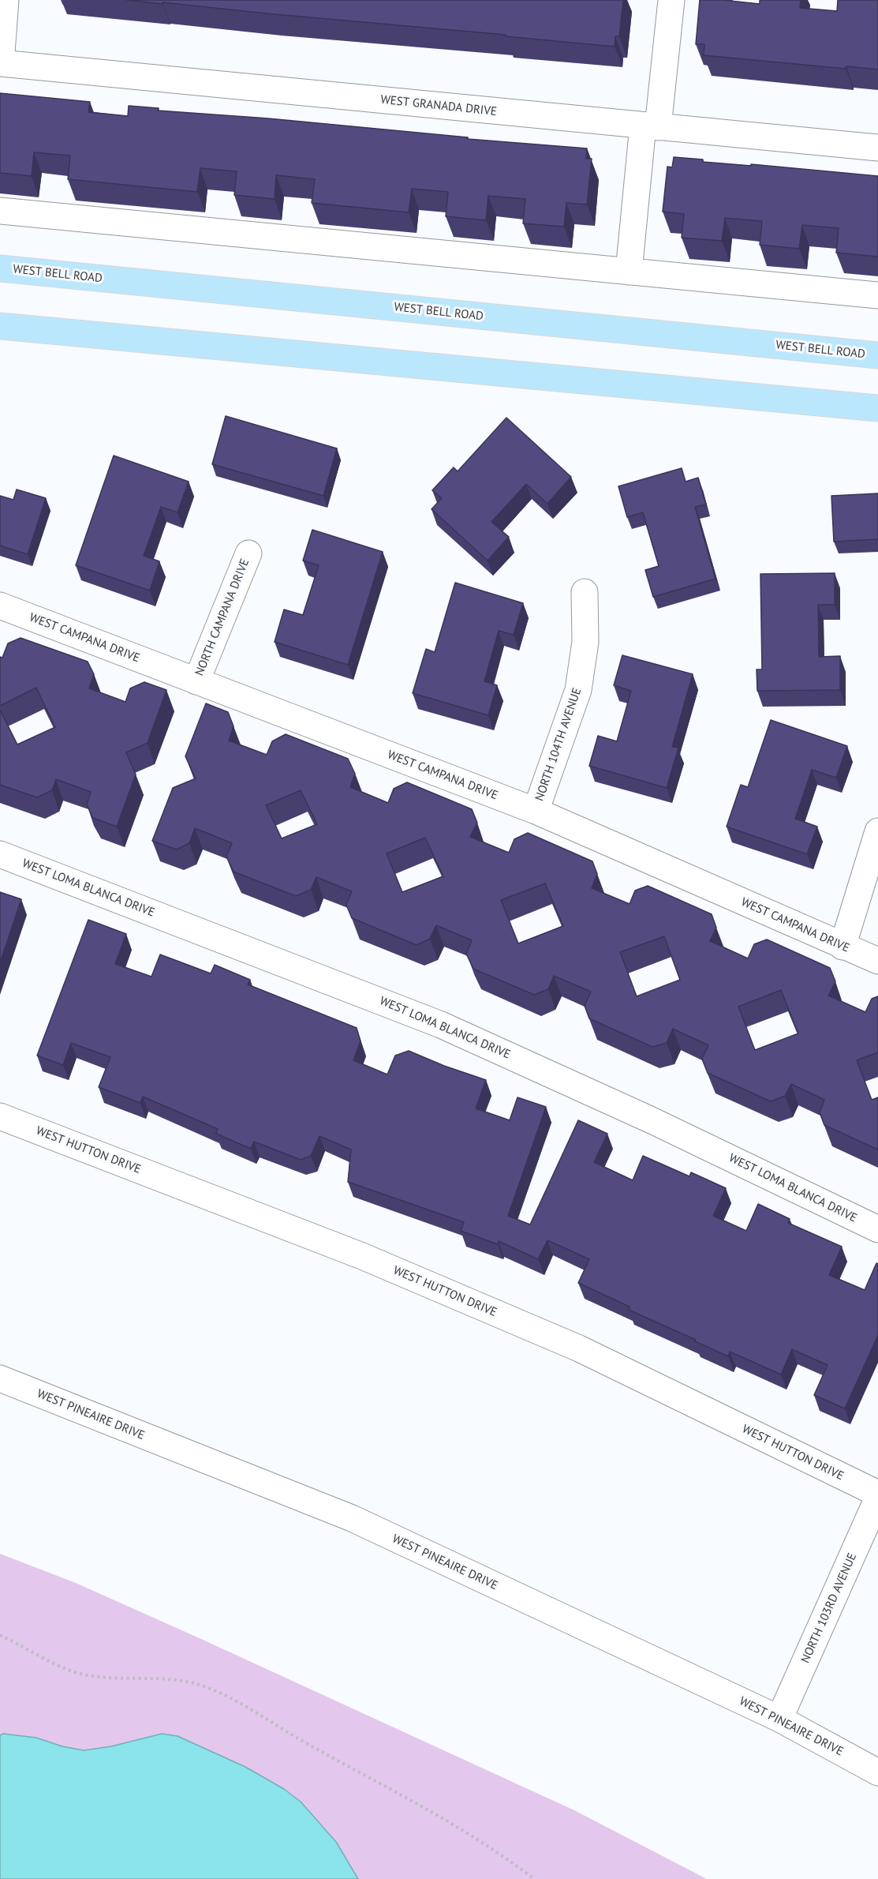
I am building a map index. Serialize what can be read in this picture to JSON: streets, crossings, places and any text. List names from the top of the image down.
{
  "streets": {
    "main road": ["WEST BELL ROAD"],
    "street": [
      "WEST GRANADA DRIVE",
      "NORTH CAMPANA DRIVE",
      "WEST CAMPANA DRIVE",
      "NORTH 104TH AVENUE",
      "WEST LOMA BLANCA DRIVE",
      "WEST HUTTON DRIVE",
      "WEST PINEAIRE DRIVE",
      "NORTH 103RD AVENUE"
    ]
  },
  "crossings": [
    ["NORTH CAMPANA DRIVE", "WEST CAMPANA DRIVE"],
    ["WEST CAMPANA DRIVE", "NORTH 104TH AVENUE"],
    ["WEST PINEAIRE DRIVE", "NORTH 103RD AVENUE"]
  ]
}
